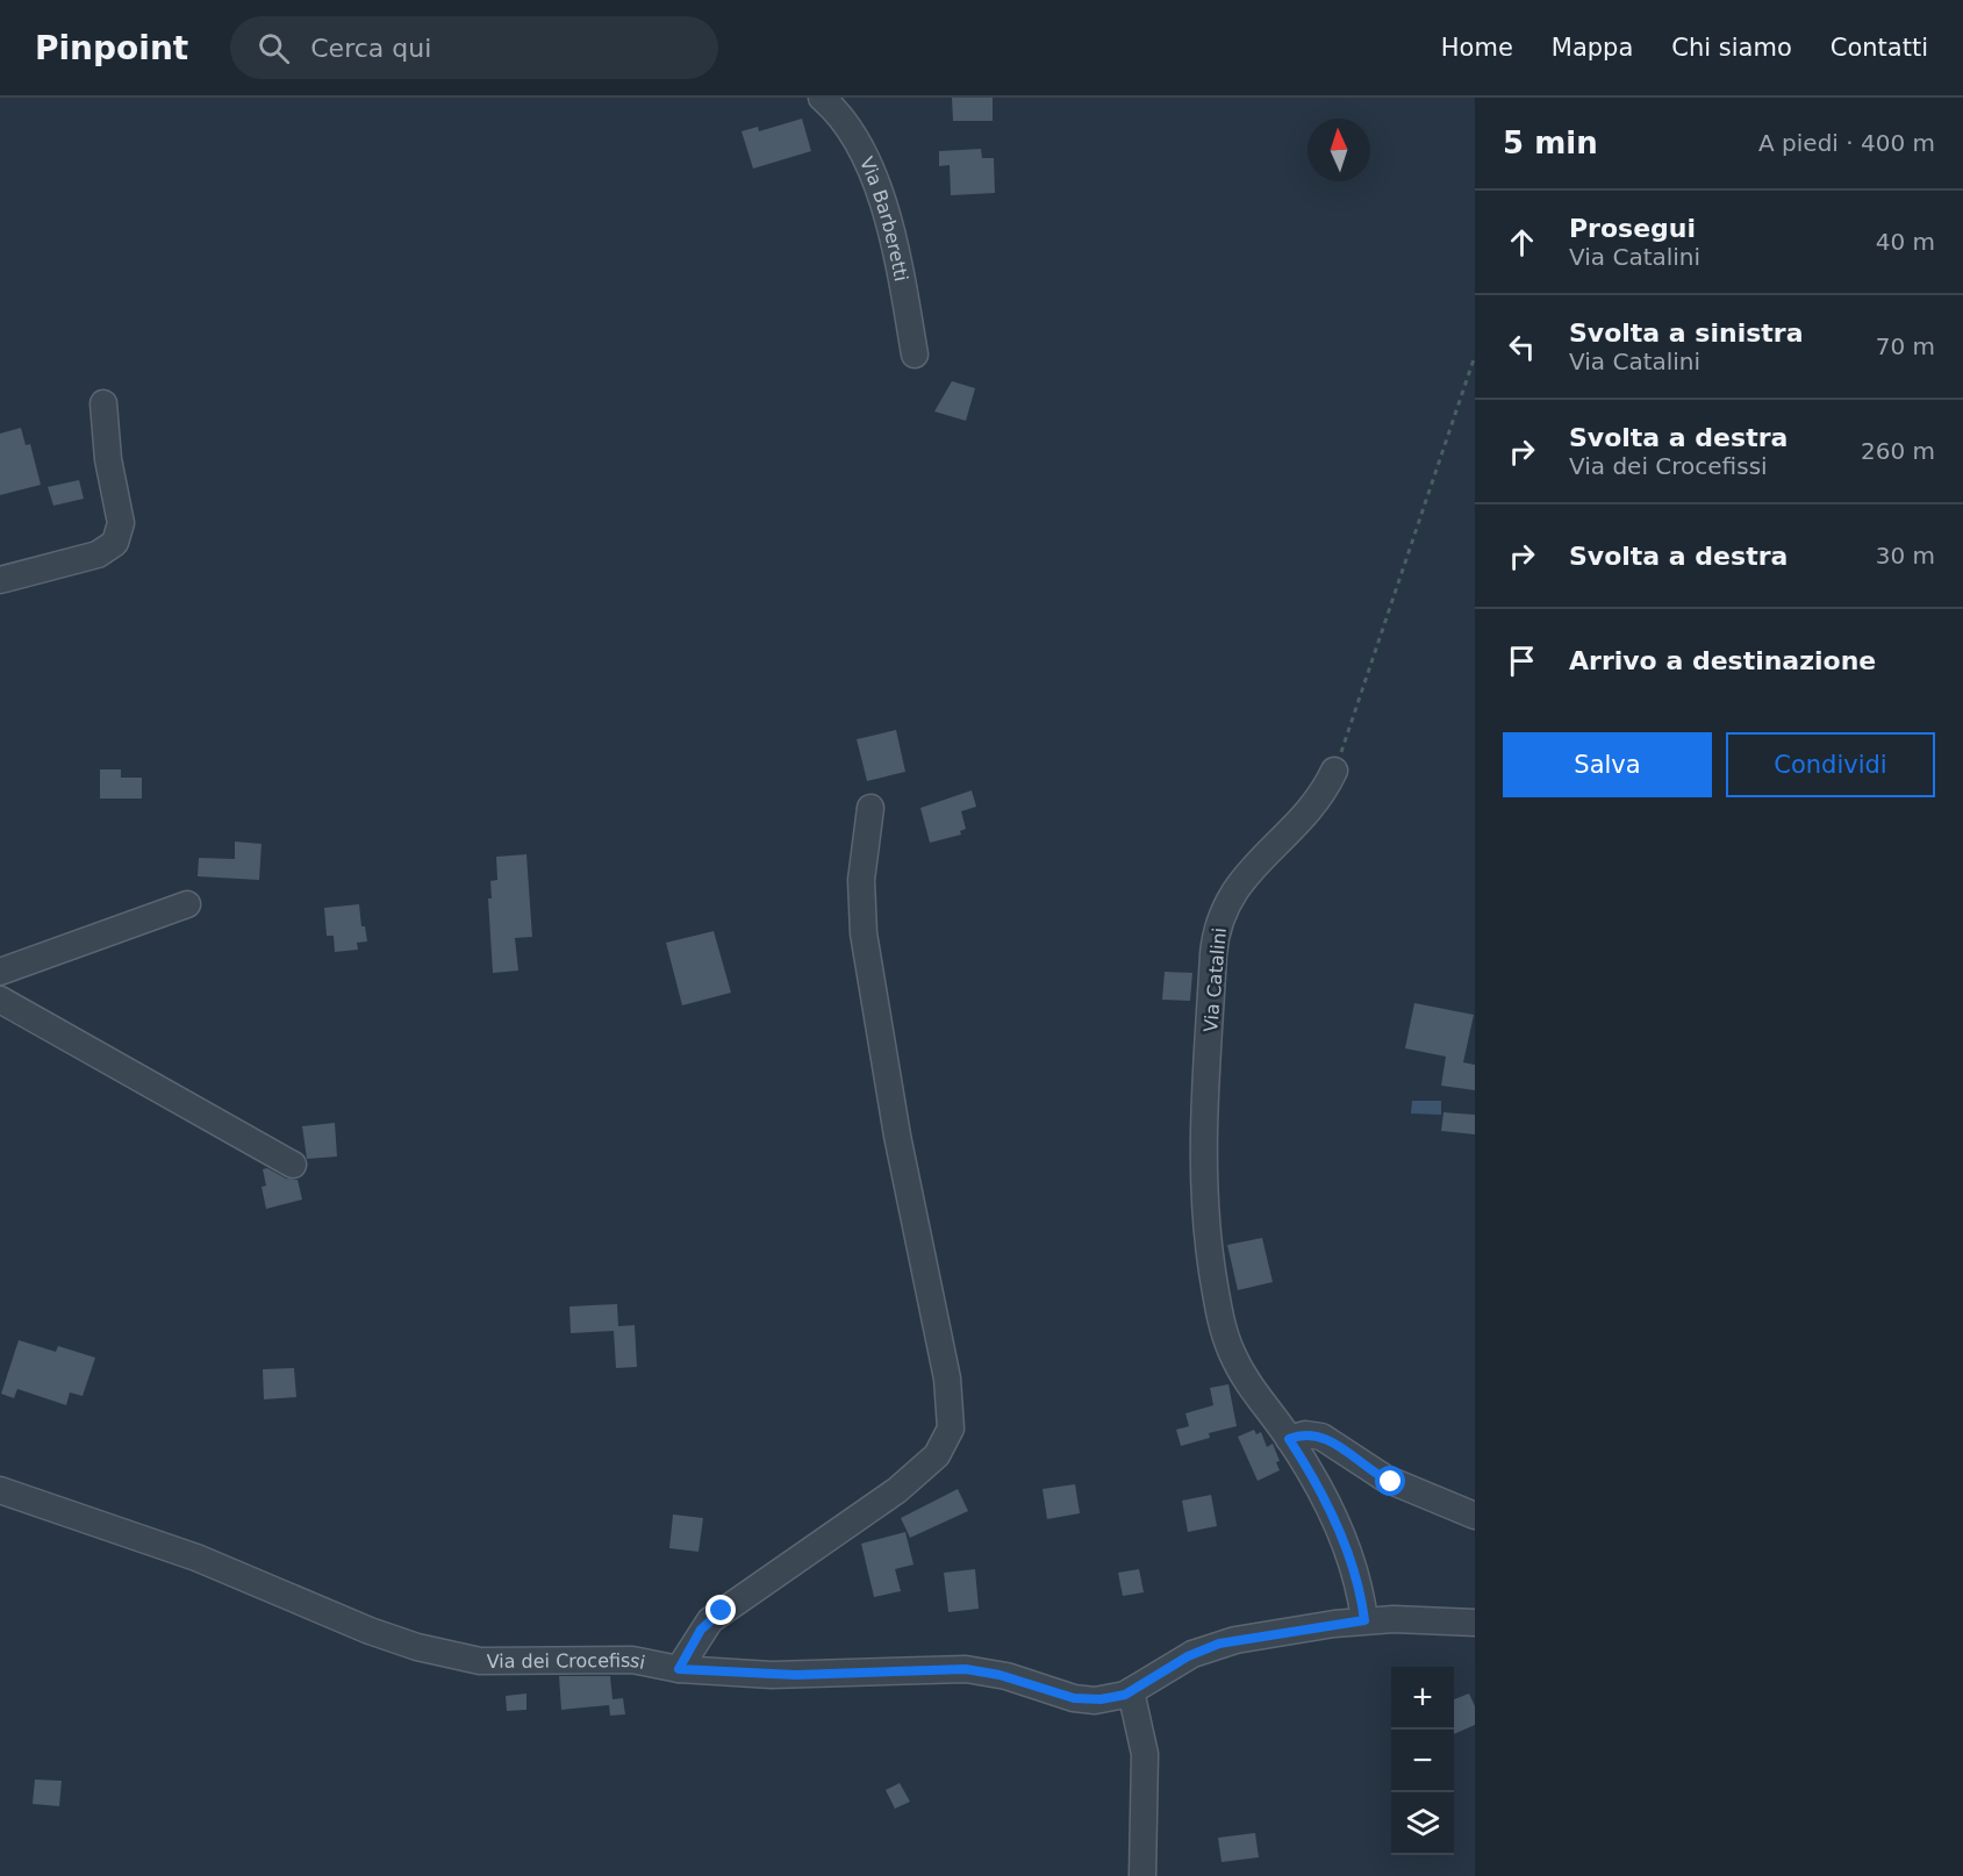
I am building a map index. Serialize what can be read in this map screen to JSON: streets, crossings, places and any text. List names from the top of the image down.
{
  "streets": {
    "street": ["Via Barberetti", "Via Catalini", "Via dei Crocefissi"]
  },
  "crossings": [
    ["Via Catalini", "Via dei Crocefissi"]
  ],
  "north": "top",
  "page": {
    "header": "Pinpoint",
    "search": "Cerca qui",
    "nav": [
      "Home",
      "Mappa",
      "Chi siamo",
      "Contatti"
    ],
    "heading": ["5 min", "A piedi · 400 m"],
    "list": [
      ["Prosegui", "Via Catalini", "40 m"],
      ["Svolta a sinistra", "Via Catalini", "70 m"],
      ["Svolta a destra", "Via dei Crocefissi", "260 m"],
      ["Svolta a destra", "30 m"],
      "Arrivo a destinazione"
    ],
    "buttons": ["Salva", "Condividi"],
    "map_buttons": ["+", "−"]
  }
}
